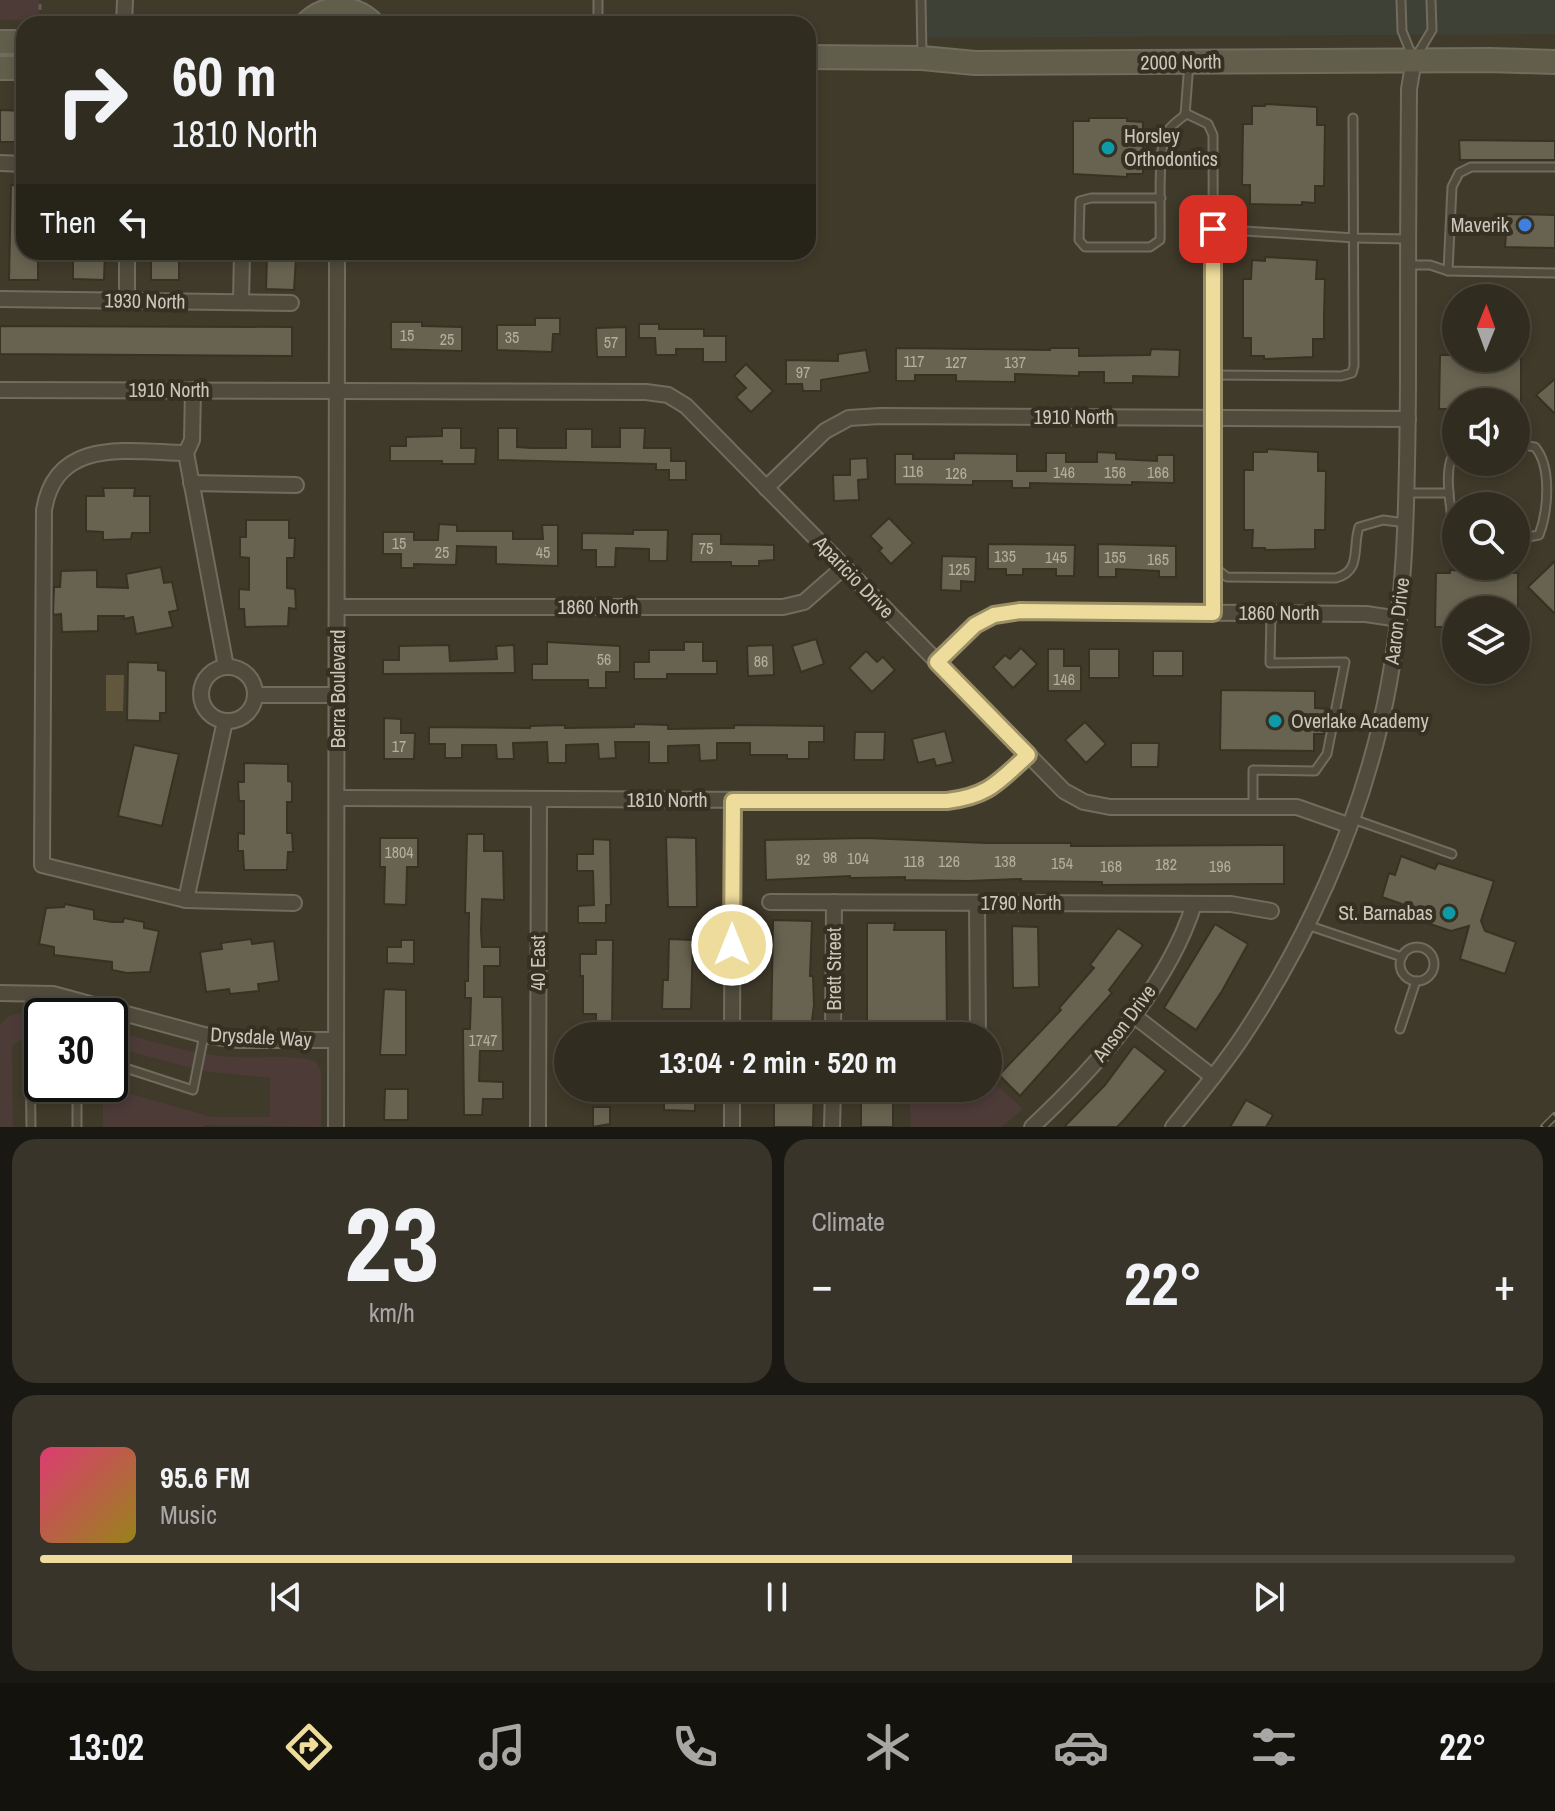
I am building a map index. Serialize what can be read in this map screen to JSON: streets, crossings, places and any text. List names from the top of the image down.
{
  "streets": {
    "street": [
      "2000 North",
      "1930 North",
      "1910 North",
      "Aparicio Drive",
      "1860 North",
      "Aaron Drive",
      "Berra Boulevard",
      "1810 North",
      "1790 North",
      "40 East",
      "Brett Street",
      "Anson Drive",
      "Drysdale Way"
    ]
  },
  "crossings": [
    ["2000 North", "Aaron Drive"],
    ["1910 North", "Aparicio Drive"],
    ["1910 North", "Aaron Drive"],
    ["1910 North", "Berra Boulevard"],
    ["Aparicio Drive", "1860 North"],
    ["Aparicio Drive", "Aaron Drive"],
    ["Aparicio Drive", "Berra Boulevard"],
    ["Aparicio Drive", "1810 North"],
    ["1860 North", "Aaron Drive"],
    ["1860 North", "Berra Boulevard"],
    ["Berra Boulevard", "1810 North"],
    ["Berra Boulevard", "Drysdale Way"],
    ["1810 North", "40 East"],
    ["1790 North", "Brett Street"],
    ["1790 North", "Anson Drive"]
  ],
  "places": [
    "Horsley Orthodontics",
    "Maverik",
    "Overlake Academy",
    "St. Barnabas"
  ],
  "house_numbers": [
    "15",
    "35",
    "25",
    "57",
    "117",
    "127",
    "137",
    "97",
    "116",
    "146",
    "156",
    "166",
    "126",
    "15",
    "75",
    "25",
    "45",
    "135",
    "145",
    "155",
    "165",
    "125",
    "56",
    "86",
    "146",
    "17",
    "1804",
    "98",
    "104",
    "92",
    "118",
    "126",
    "138",
    "154",
    "182",
    "168",
    "196",
    "1747"
  ],
  "north": "top",
  "page": {
    "turn": ["60 m", "1810 North"],
    "then": "Then",
    "limit": "30",
    "trip": "13:04 · 2 min · 520 m",
    "tile": [
      ["23", "km/h"],
      "Climate"
    ],
    "heat": ["−", "22°", "+"],
    "song": ["95.6 FM", "Music"],
    "tabs": ["13:02", "22°"]
  }
}
